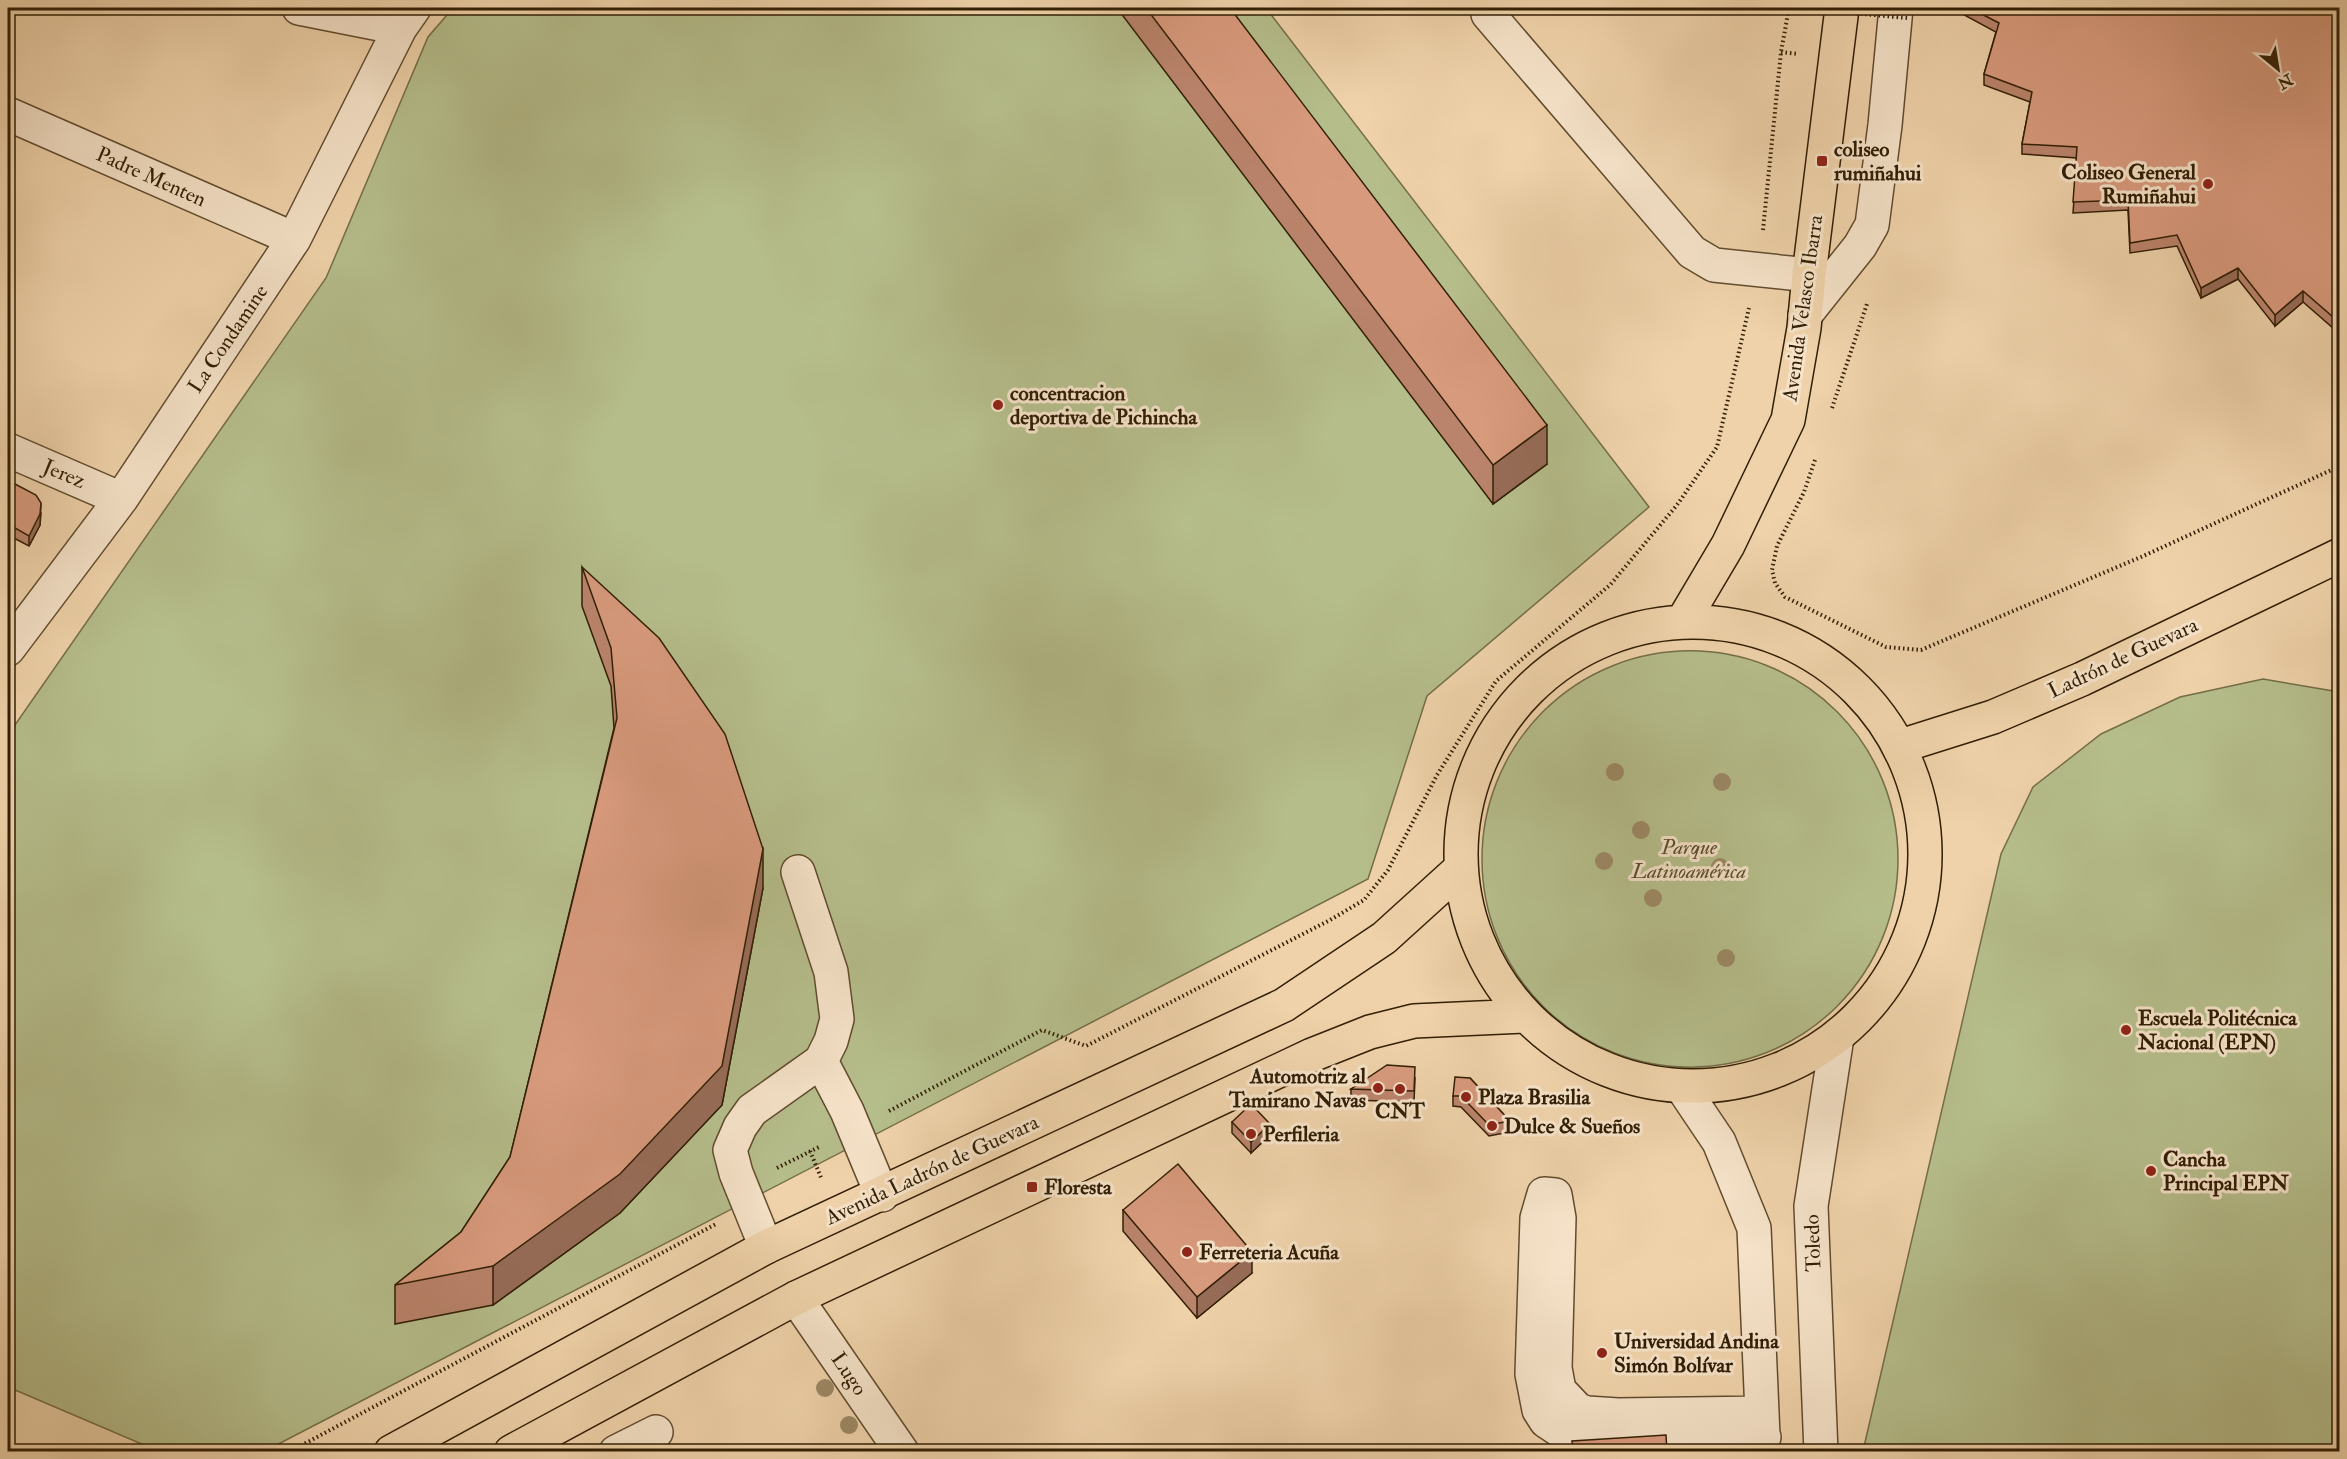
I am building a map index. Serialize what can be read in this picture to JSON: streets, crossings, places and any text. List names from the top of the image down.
{
  "streets": {
    "main road": ["Avenida Velasco Ibarra", "Ladrón de Guevara", "Avenida Ladrón de Guevara"],
    "street": [
      "Padre Menten",
      "La Condamine",
      "Jerez",
      "Toledo",
      "Lugo"
    ]
  },
  "crossings": [
    ["Padre Menten", "La Condamine"],
    ["La Condamine", "Jerez"]
  ],
  "parks": ["Parque Latinoamérica"],
  "places": {
    "transit": ["coliseo rumiñahui", "Floresta"],
    "other": [
      "Coliseo General Rumiñahui",
      "concentracion deportiva de Pichincha",
      "Escuela Politécnica Nacional (EPN)",
      "Automotriz al Tamirano Navas",
      "CNT",
      "Plaza Brasilia",
      "Dulce & Sueños",
      "Perfileria",
      "Cancha Principal EPN",
      "Ferreteria Acuña",
      "Universidad Andina Simón Bolívar"
    ]
  },
  "north": "bottom right"
}
